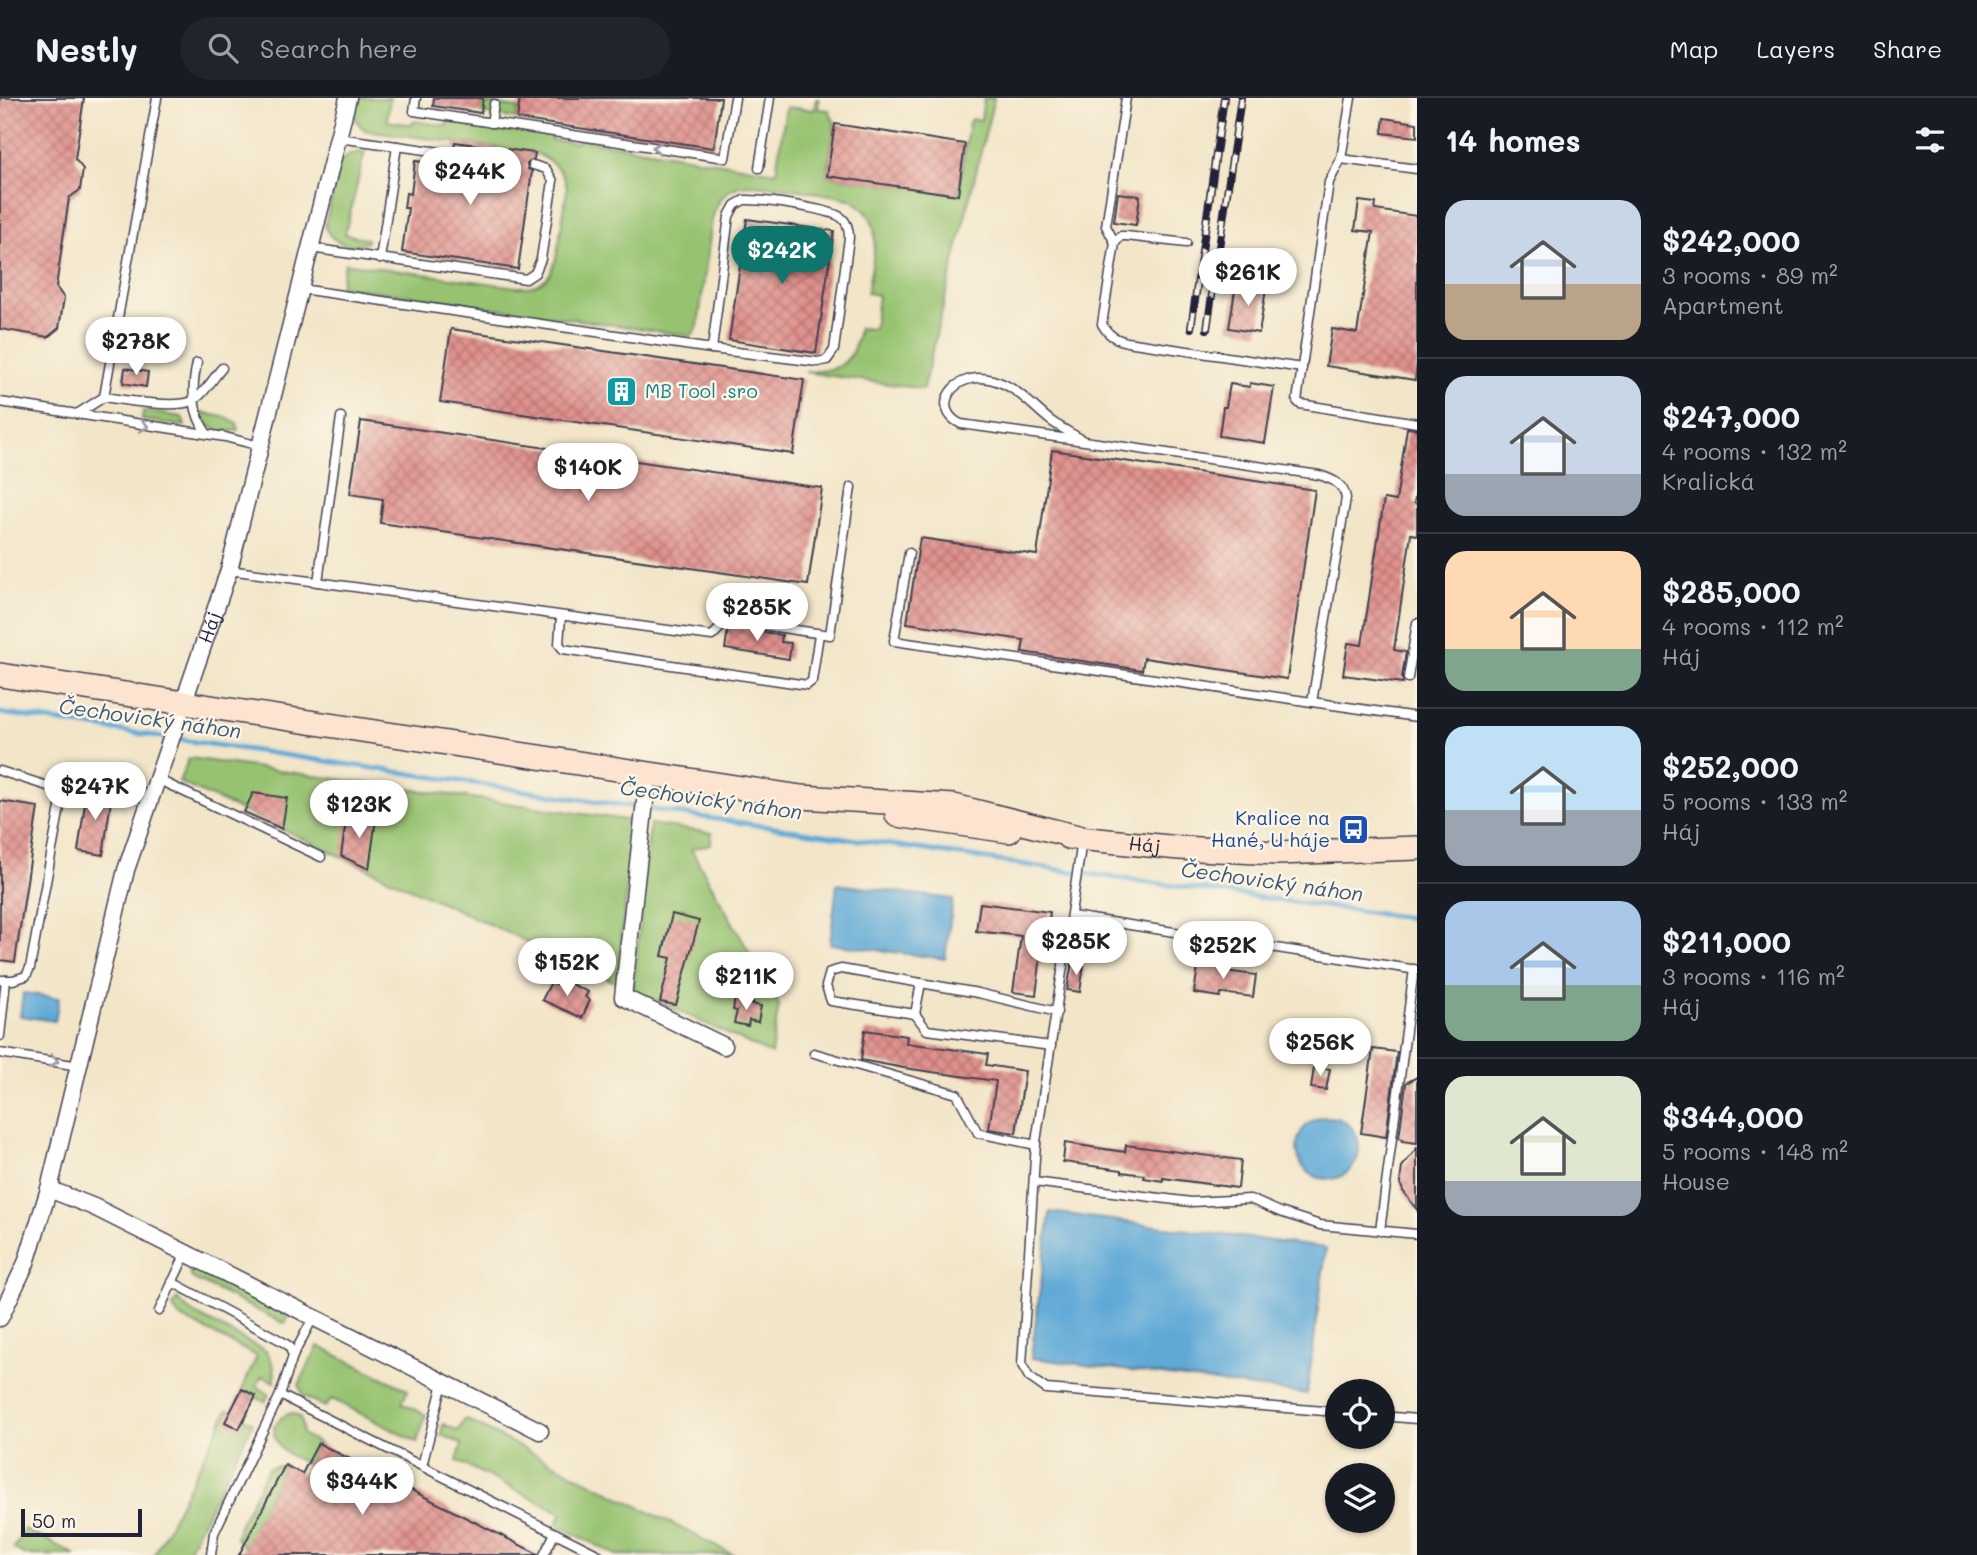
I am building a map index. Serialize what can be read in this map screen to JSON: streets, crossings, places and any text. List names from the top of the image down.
{
  "streets": {
    "main road": ["Háj"]
  },
  "water": ["Čechovický náhon"],
  "places": {
    "building": ["MB Tool .sro"],
    "bus stop": ["Kralice na Hané, U háje"]
  },
  "scale_bar": "50 m",
  "page": {
    "header": "Nestly",
    "search": "Search here",
    "nav": ["Map", "Layers", "Share"],
    "heading": "14 homes",
    "price": [
      "$244K",
      "$242K",
      "$261K",
      "$278K",
      "$140K",
      "$285K",
      "$247K",
      "$123K",
      "$285K",
      "$252K",
      "$152K",
      "$211K",
      "$256K",
      "$344K"
    ],
    "list": [
      {
        "name": "$242,000",
        "note": "3 rooms · 89 m² · Apartment"
      },
      {
        "name": "$247,000",
        "note": "4 rooms · 132 m² · Kralická"
      },
      {
        "name": "$285,000",
        "note": "4 rooms · 112 m² · Háj"
      },
      {
        "name": "$252,000",
        "note": "5 rooms · 133 m² · Háj"
      },
      {
        "name": "$211,000",
        "note": "3 rooms · 116 m² · Háj"
      },
      {
        "name": "$344,000",
        "note": "5 rooms · 148 m² · House"
      }
    ],
    "scale": "50 m"
  }
}
